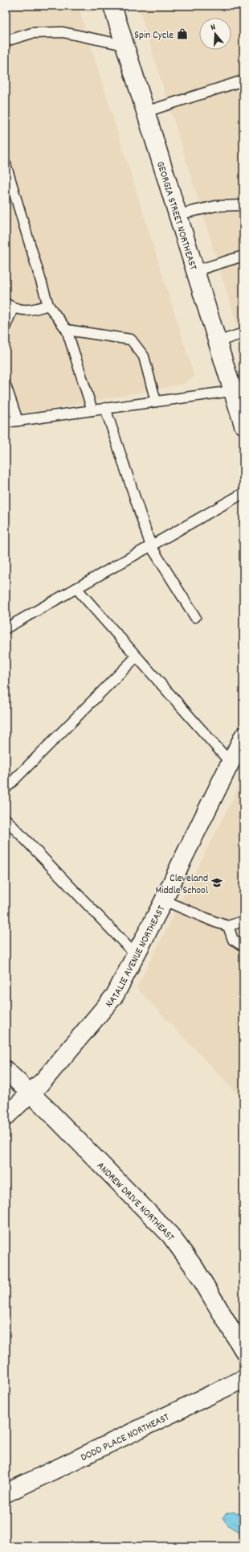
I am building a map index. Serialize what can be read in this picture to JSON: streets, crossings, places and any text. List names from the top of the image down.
{
  "streets": {
    "street": [
      "GEORGIA STREET NORTHEAST",
      "NATALIE AVENUE NORTHEAST",
      "ANDREW DRIVE NORTHEAST",
      "DODD PLACE NORTHEAST"
    ]
  },
  "crossings": [
    ["NATALIE AVENUE NORTHEAST", "ANDREW DRIVE NORTHEAST"]
  ],
  "places": {
    "shop": ["Spin Cycle"],
    "school or university": ["Cleveland Middle School"]
  },
  "north": "top"
}
